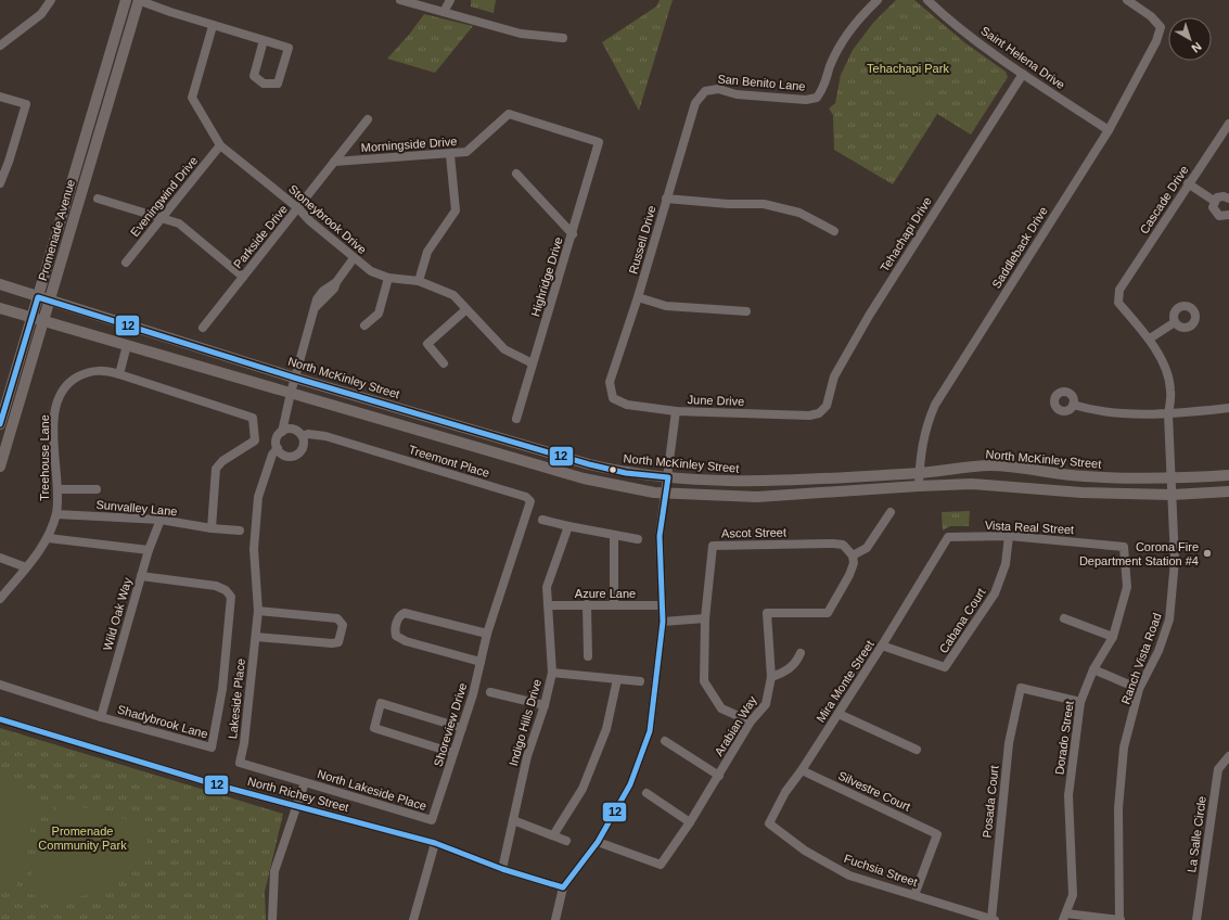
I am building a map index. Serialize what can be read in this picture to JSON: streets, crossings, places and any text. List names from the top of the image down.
{
  "streets": {
    "main road": ["Promenade Avenue", "North McKinley Street"],
    "street": [
      "Saint Helena Drive",
      "San Benito Lane",
      "Morningside Drive",
      "Eveningwind Drive",
      "Cascade Drive",
      "Stoneybrook Drive",
      "Tehachapi Drive",
      "Parkside Drive",
      "Russell Drive",
      "Saddleback Drive",
      "Highridge Drive",
      "June Drive",
      "Treehouse Lane",
      "Treemont Place",
      "Sunvalley Lane",
      "Vista Real Street",
      "Ascot Street",
      "Azure Lane",
      "Wild Oak Way",
      "Cabana Court",
      "Ranch Vista Road",
      "Mira Monte Street",
      "Lakeside Place",
      "Shadybrook Lane",
      "Indigo Hills Drive",
      "Shoreview Drive",
      "Arabian Way",
      "Dorado Street",
      "North Lakeside Place",
      "Silvestre Court",
      "North Richey Street",
      "Posada Court",
      "La Salle Circle",
      "Fuchsia Street"
    ]
  },
  "crossings": [
    ["Saint Helena Drive", "Tehachapi Drive"],
    ["Saint Helena Drive", "Saddleback Drive"],
    ["San Benito Lane", "Russell Drive"],
    ["Morningside Drive", "Parkside Drive"],
    ["Morningside Drive", "Highridge Drive"],
    ["Eveningwind Drive", "Stoneybrook Drive"],
    ["Cascade Drive", "Ranch Vista Road"],
    ["Stoneybrook Drive", "Parkside Drive"],
    ["Stoneybrook Drive", "Highridge Drive"],
    ["Stoneybrook Drive", "Lakeside Place"],
    ["Promenade Avenue", "North McKinley Street"],
    ["Tehachapi Drive", "June Drive"],
    ["Russell Drive", "June Drive"],
    ["Saddleback Drive", "North McKinley Street"],
    ["North McKinley Street", "Ranch Vista Road"],
    ["North McKinley Street", "Lakeside Place"],
    ["Treehouse Lane", "Sunvalley Lane"],
    ["Treemont Place", "Lakeside Place"],
    ["Treemont Place", "Shoreview Drive"],
    ["Sunvalley Lane", "Wild Oak Way"],
    ["Vista Real Street", "Cabana Court"],
    ["Vista Real Street", "Mira Monte Street"],
    ["Vista Real Street", "Dorado Street"],
    ["Ascot Street", "Arabian Way"],
    ["Azure Lane", "Indigo Hills Drive"],
    ["Wild Oak Way", "Shadybrook Lane"],
    ["Cabana Court", "Mira Monte Street"],
    ["Mira Monte Street", "Silvestre Court"],
    ["Mira Monte Street", "Fuchsia Street"],
    ["Lakeside Place", "North Lakeside Place"],
    ["Indigo Hills Drive", "North Richey Street"],
    ["Shoreview Drive", "North Lakeside Place"],
    ["Dorado Street", "Posada Court"],
    ["North Lakeside Place", "North Richey Street"],
    ["Silvestre Court", "Fuchsia Street"],
    ["Posada Court", "Fuchsia Street"]
  ],
  "parks": ["Tehachapi Park", "Promenade Community Park"],
  "places": ["Corona Fire Department Station #4"],
  "lines": ["transit line 12"],
  "north": "bottom right"
}
